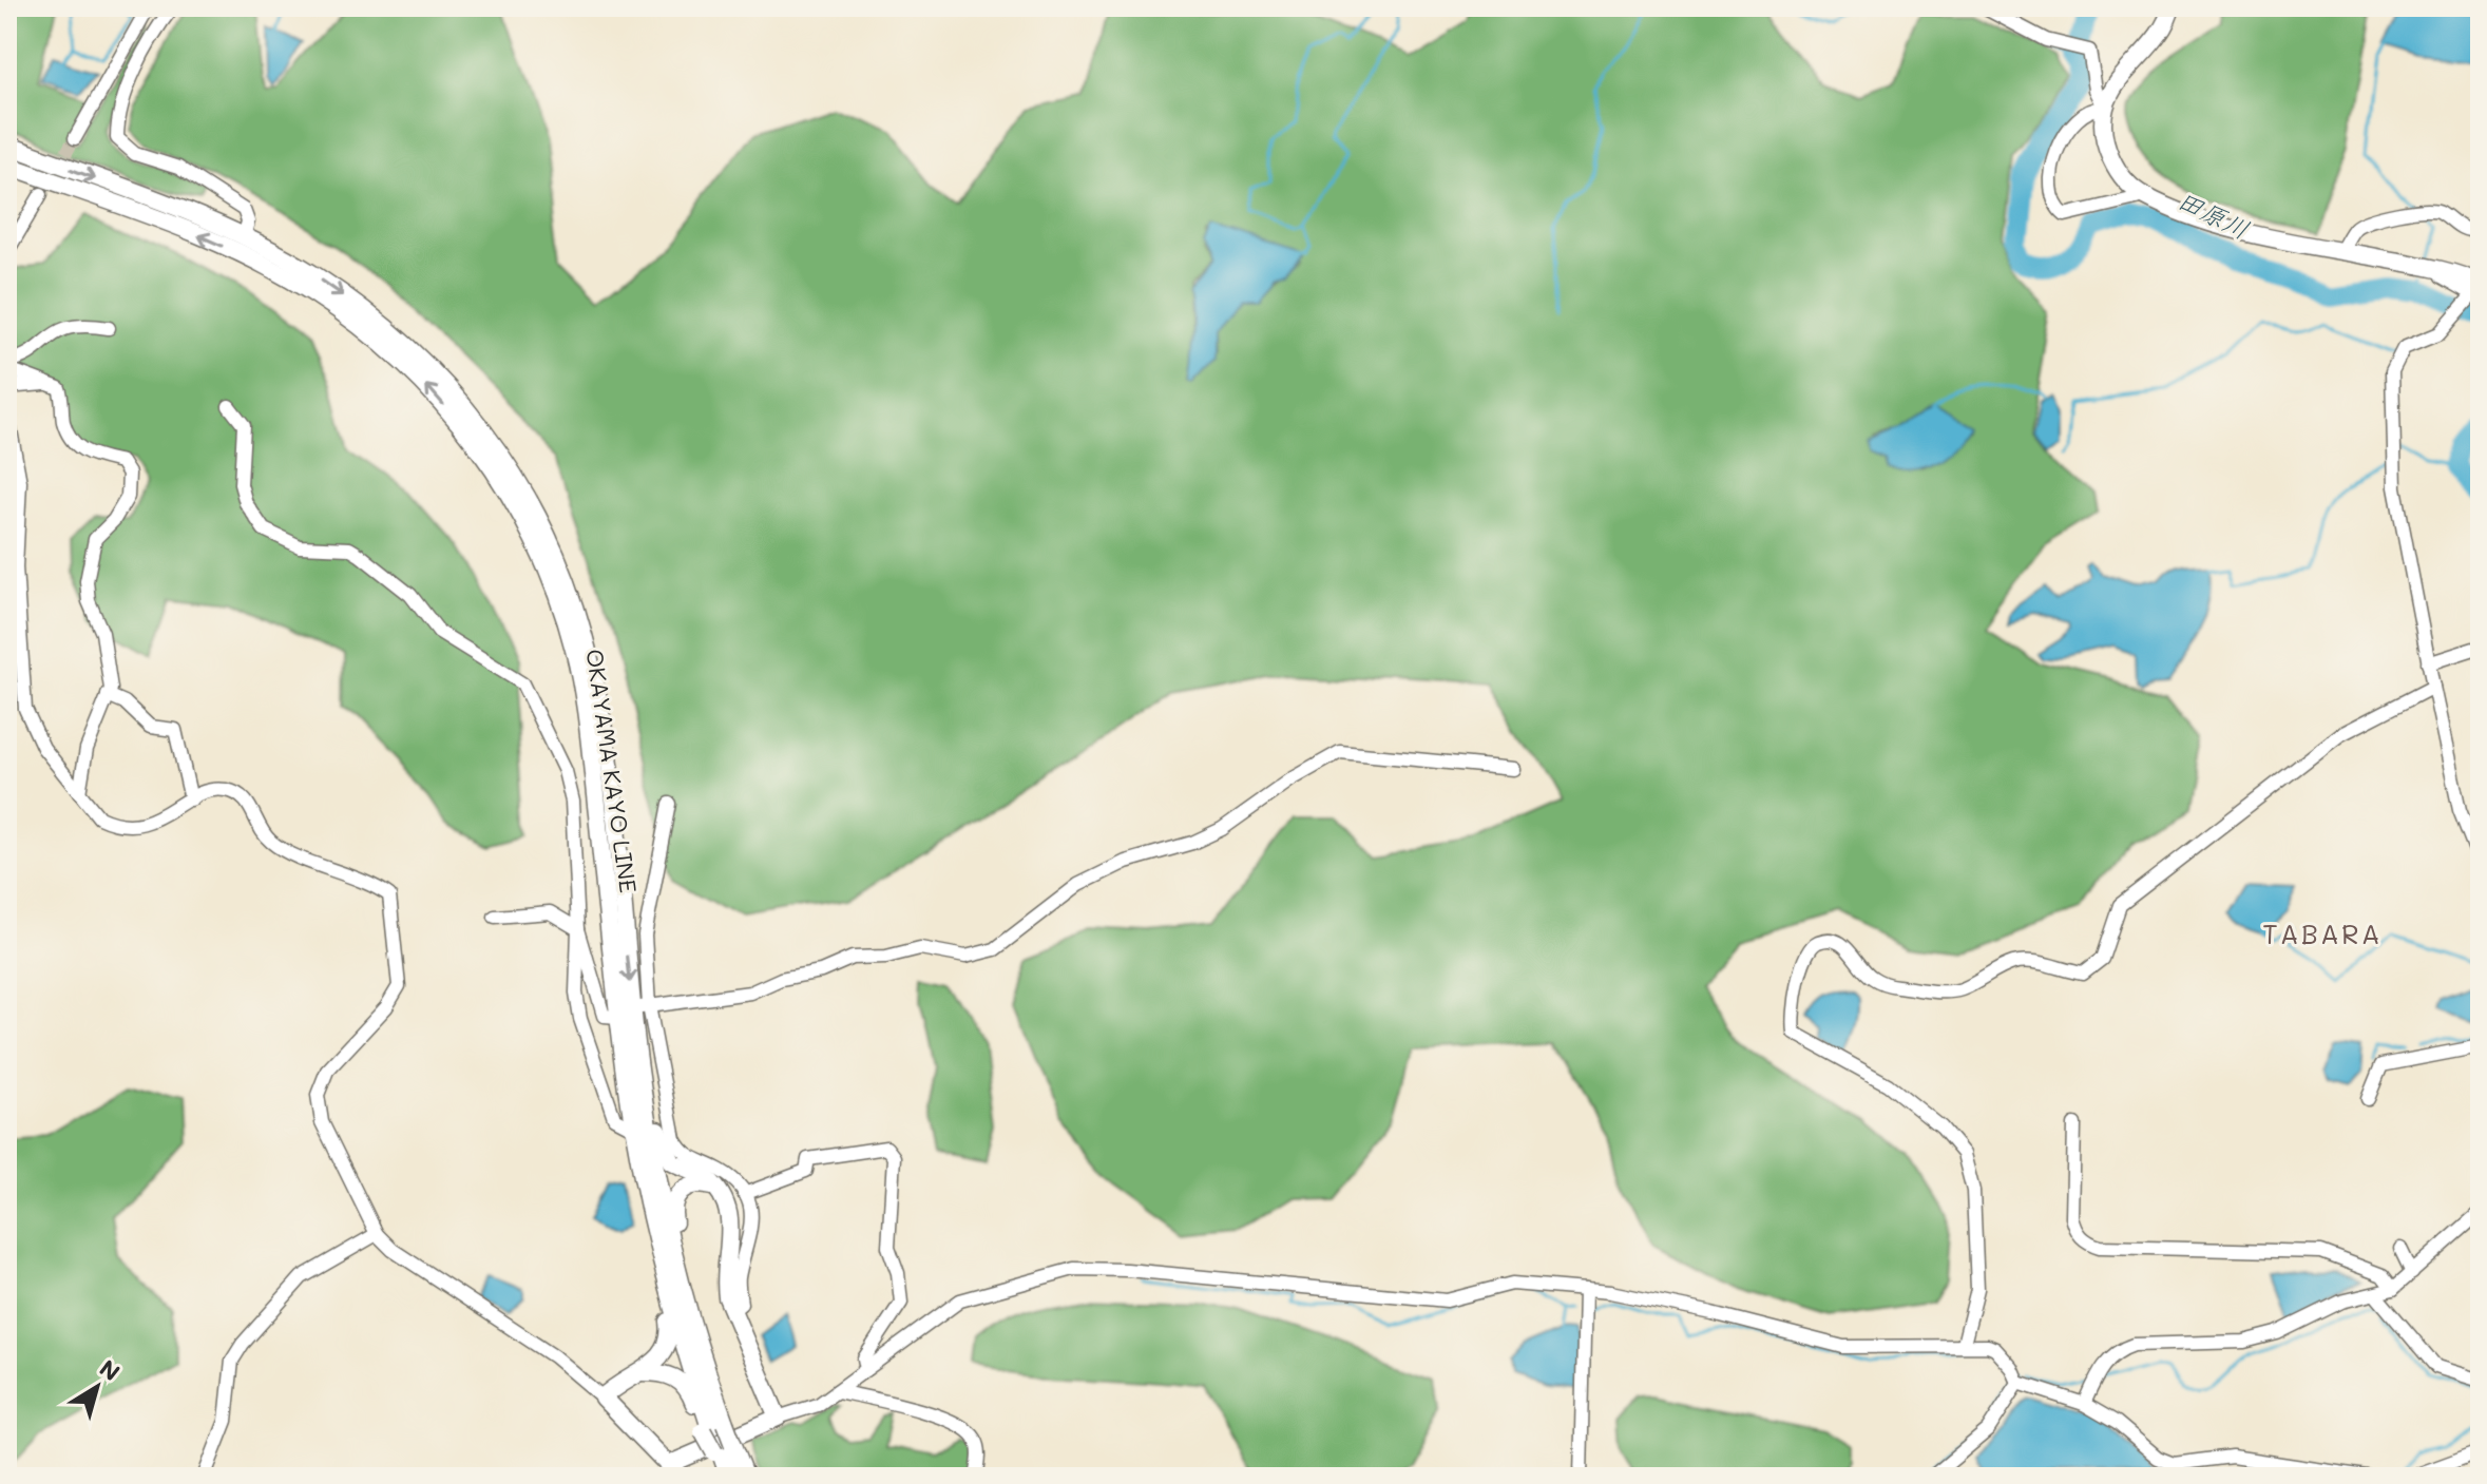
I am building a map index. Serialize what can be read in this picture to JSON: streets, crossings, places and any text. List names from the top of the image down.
{
  "streets": {
    "main road": ["OKAYAMA KAYO LINE"]
  },
  "districts": ["TABARA"],
  "water": ["田原川"],
  "north": "top right"
}
